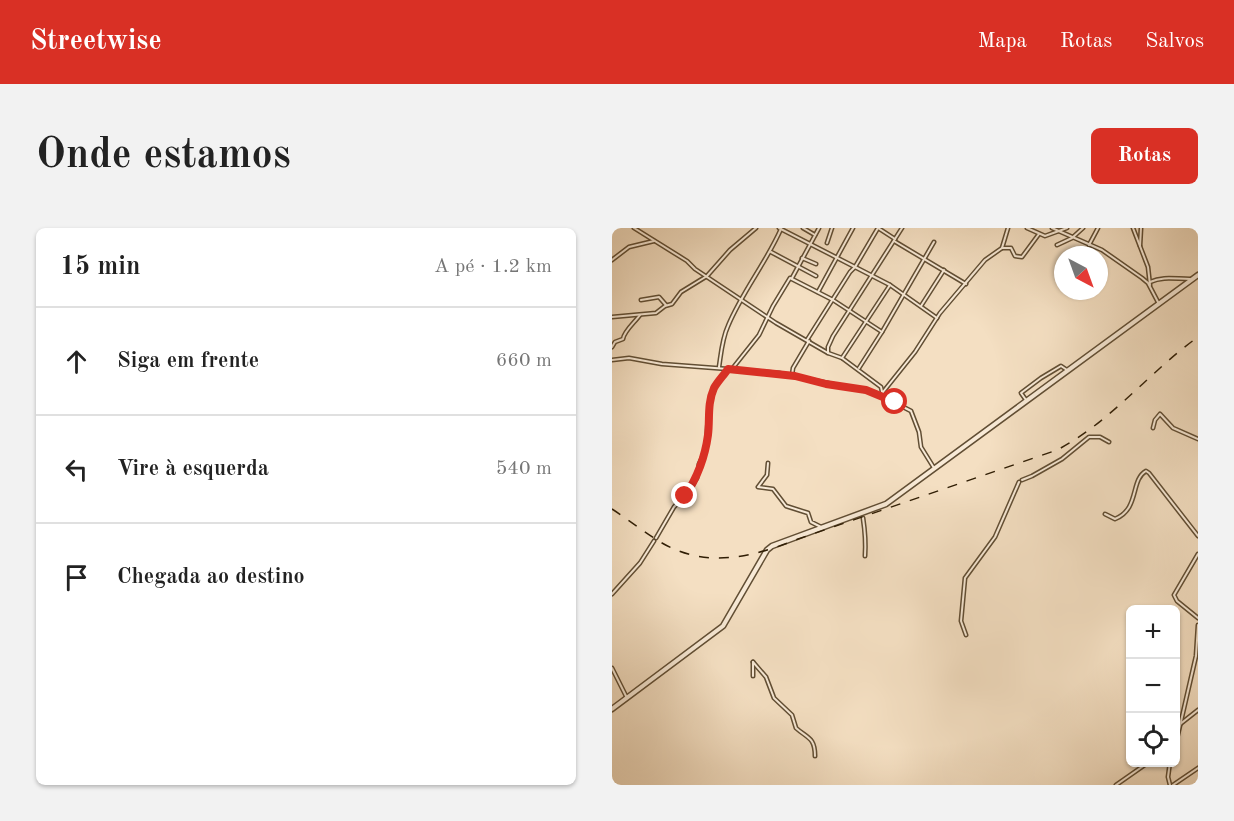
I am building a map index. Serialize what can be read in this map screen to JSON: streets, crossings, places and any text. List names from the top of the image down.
{
  "north": "bottom right",
  "page": {
    "header": "Streetwise",
    "nav": ["Mapa", "Rotas", "Salvos"],
    "buttons": "Rotas",
    "title": "Onde estamos",
    "heading": ["15 min", "A pé · 1.2 km"],
    "list": [
      ["Siga em frente", "660 m"],
      ["Vire à esquerda", "540 m"],
      "Chegada ao destino"
    ],
    "map_buttons": ["+", "−"]
  }
}
